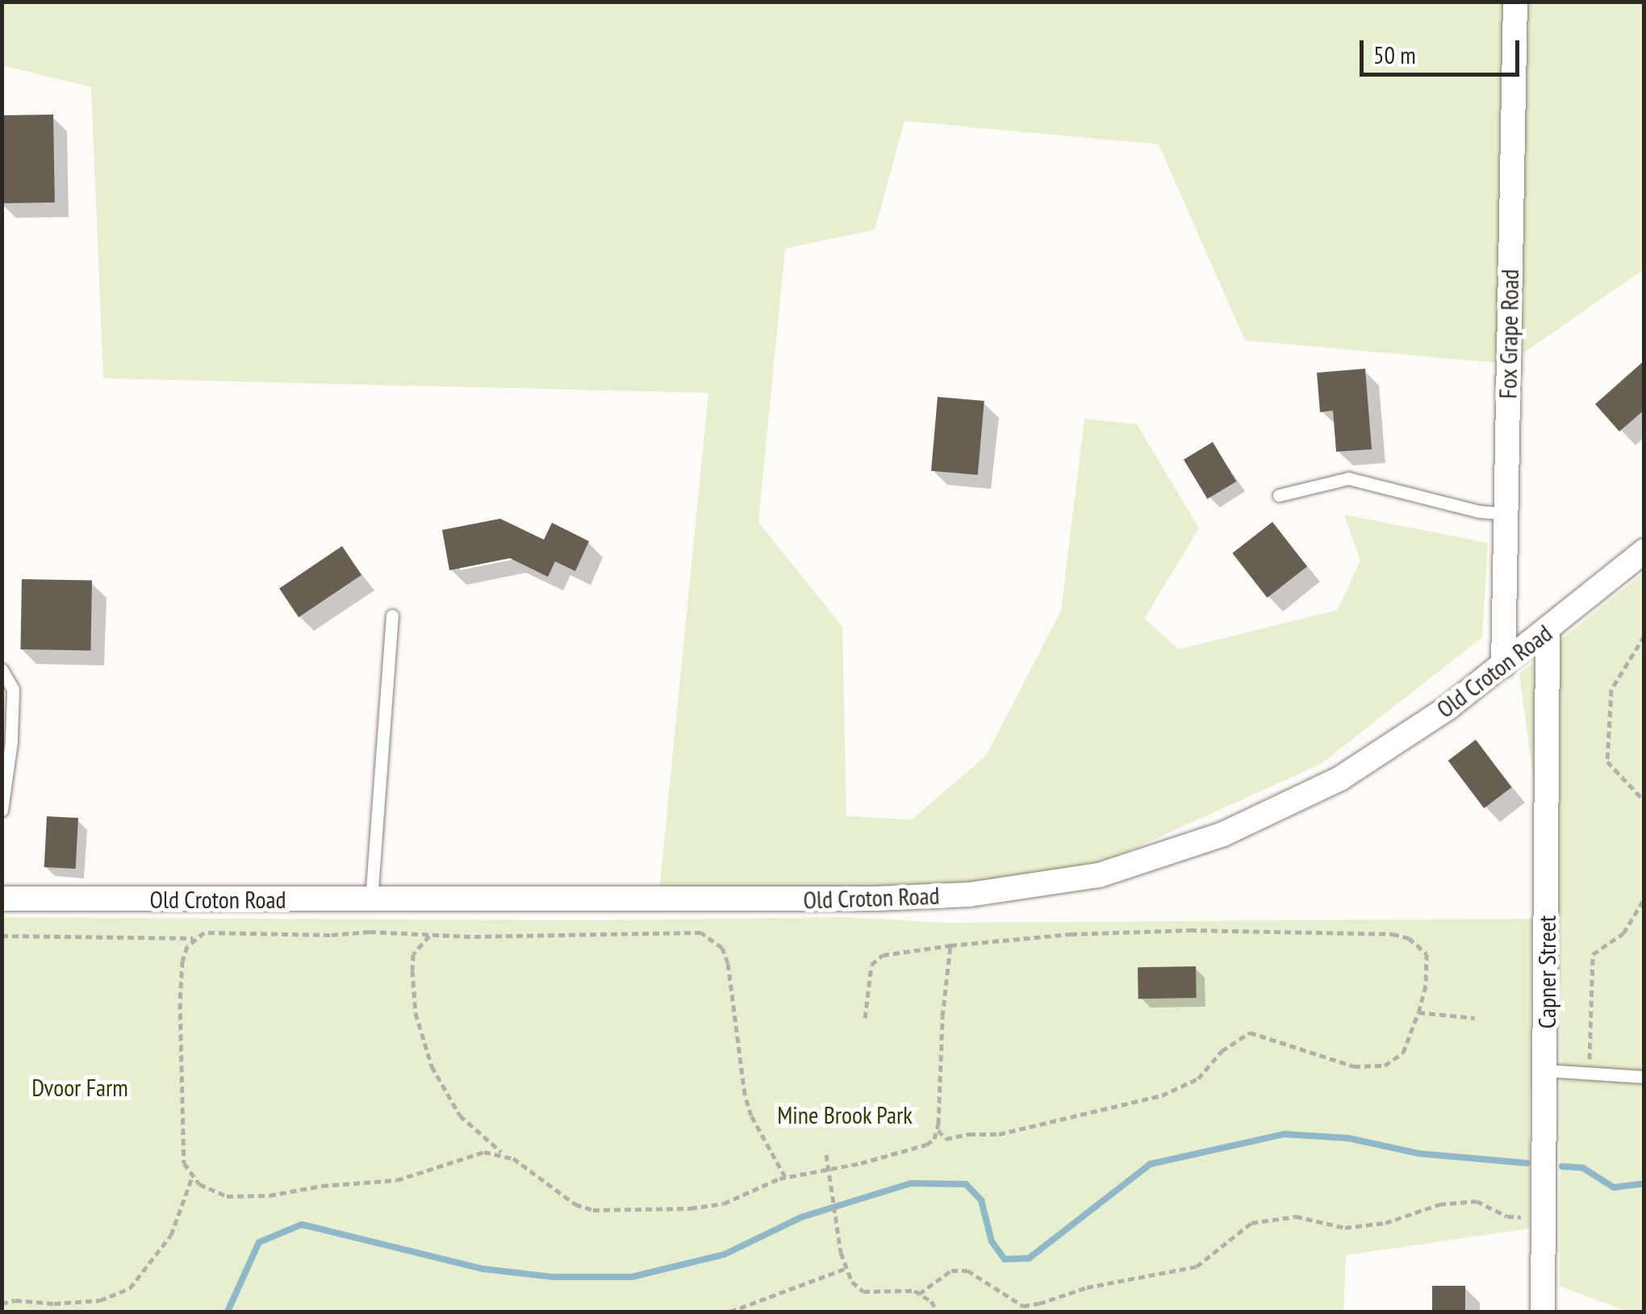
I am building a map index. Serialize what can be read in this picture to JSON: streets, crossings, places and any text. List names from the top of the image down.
{
  "streets": {
    "street": ["Fox Grape Road", "Old Croton Road", "Capner Street"]
  },
  "crossings": [
    ["Fox Grape Road", "Old Croton Road"],
    ["Old Croton Road", "Capner Street"]
  ],
  "parks": ["Dvoor Farm", "Mine Brook Park"],
  "scale_bar": "50 m"
}
